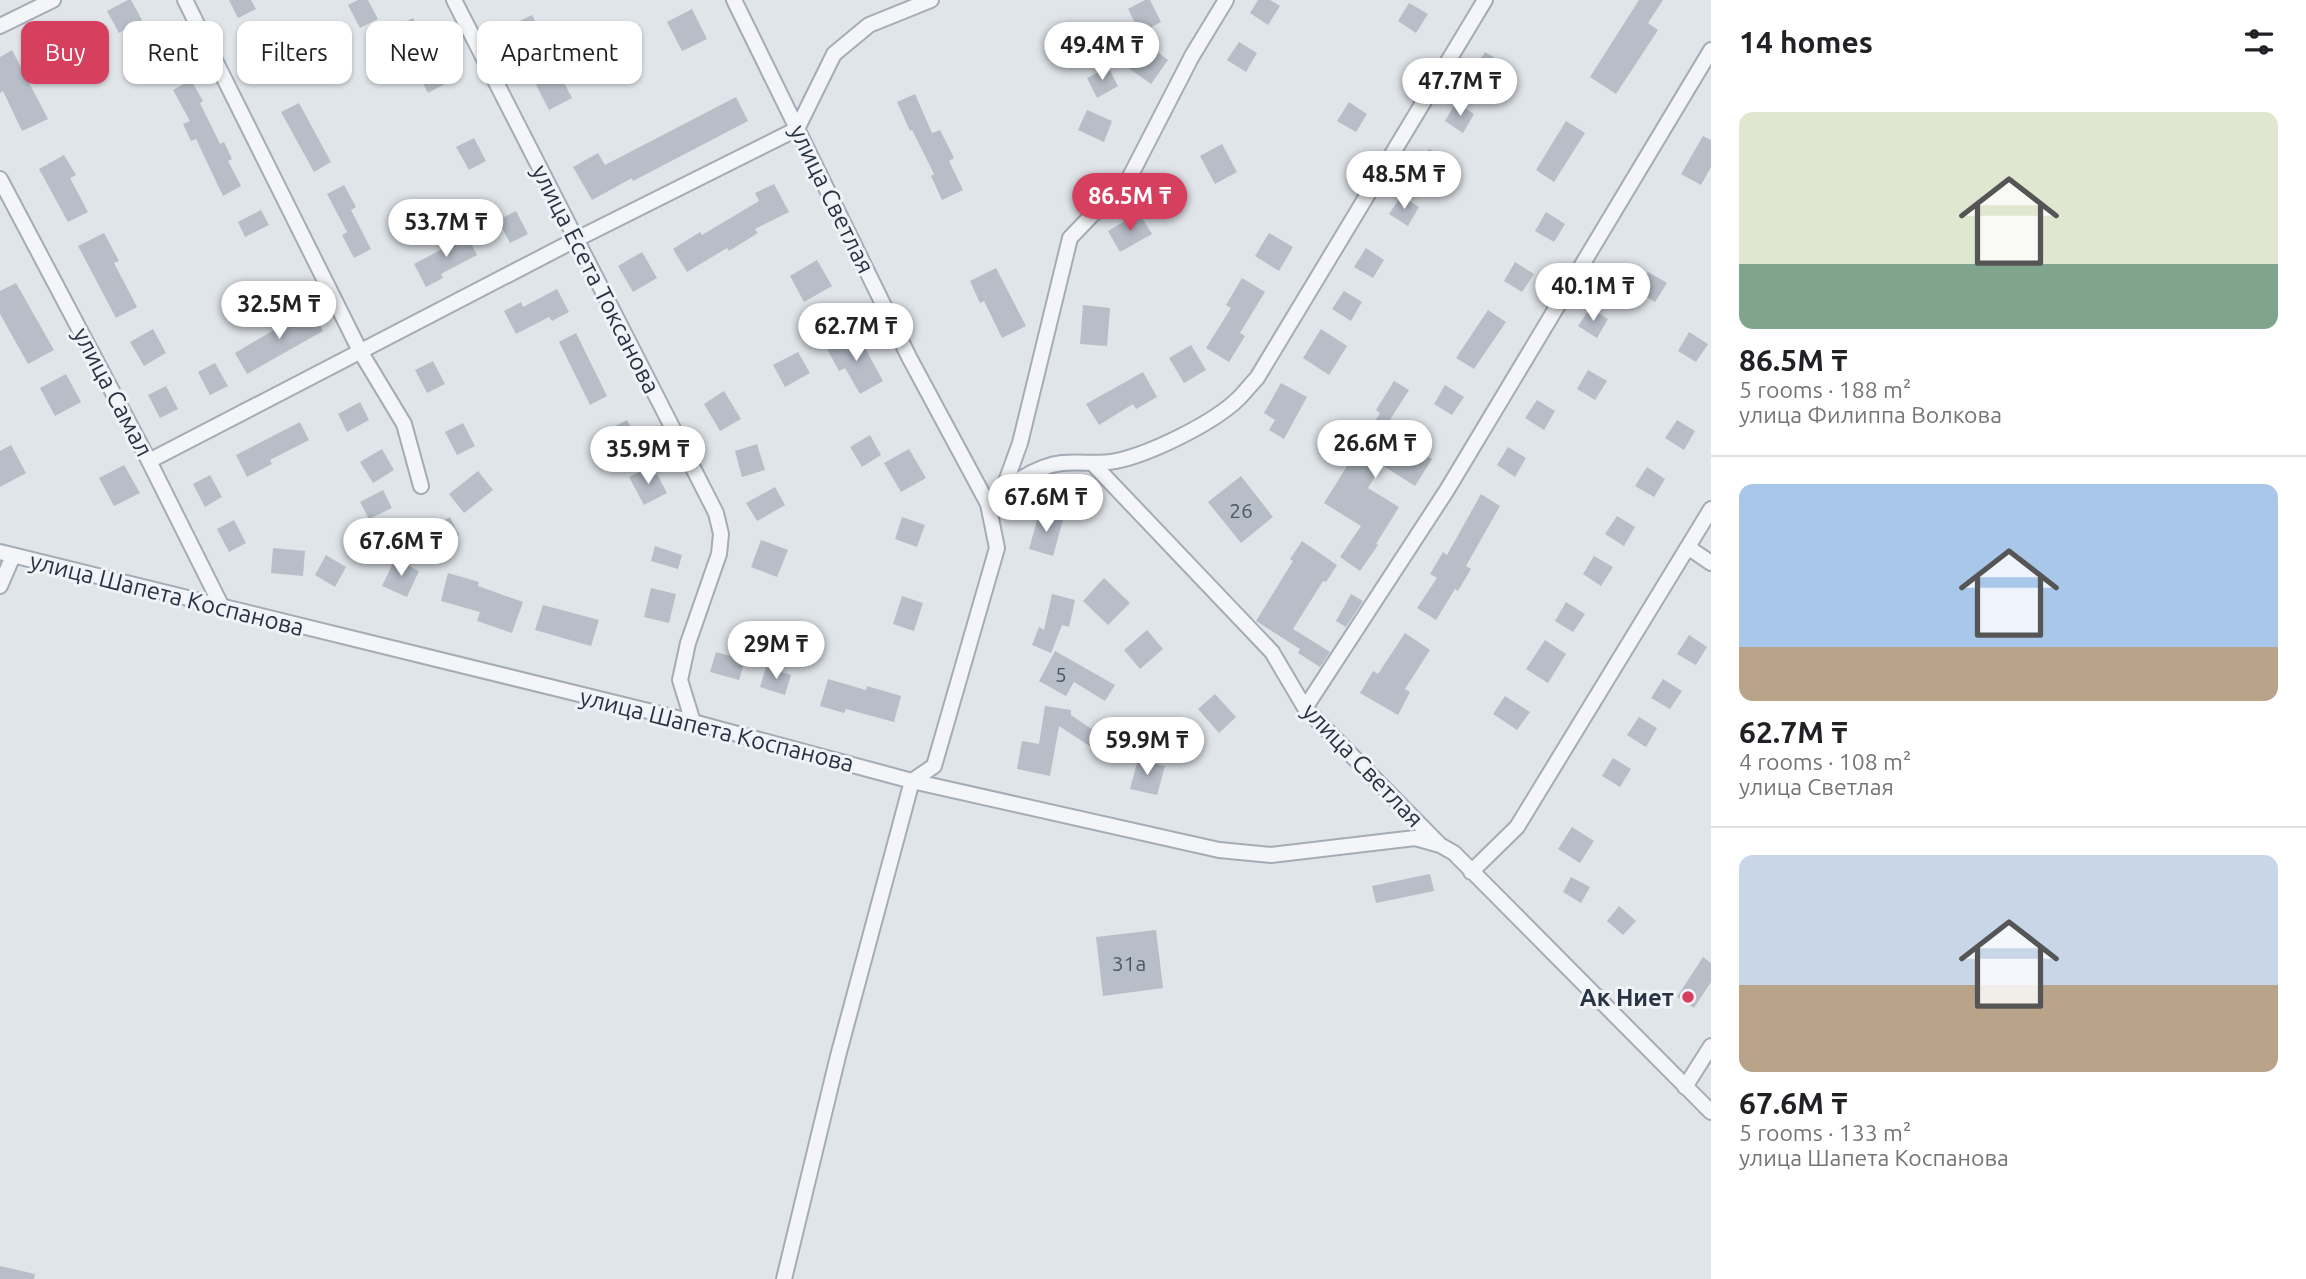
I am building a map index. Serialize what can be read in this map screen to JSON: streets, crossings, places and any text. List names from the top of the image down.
{
  "streets": {
    "street": [
      "улица Светлая",
      "улица Есета Токсанова",
      "улица Самал",
      "улица Шапета Коспанова"
    ]
  },
  "crossings": [
    ["улица Светлая", "улица Шапета Коспанова"],
    ["улица Есета Токсанова", "улица Шапета Коспанова"],
    ["улица Самал", "улица Шапета Коспанова"]
  ],
  "places": ["Ак Ниет"],
  "house_numbers": ["26", "5", "31а"],
  "page": {
    "heading": "14 homes",
    "chip": [
      "Buy",
      "Rent",
      "Filters",
      "New",
      "Apartment"
    ],
    "price": [
      "49.4M ₸",
      "47.7M ₸",
      "48.5M ₸",
      "86.5M ₸",
      "53.7M ₸",
      "40.1M ₸",
      "32.5M ₸",
      "62.7M ₸",
      "26.6M ₸",
      "35.9M ₸",
      "67.6M ₸",
      "67.6M ₸",
      "29M ₸",
      "59.9M ₸"
    ],
    "list": [
      {
        "name": "86.5M ₸",
        "note": "5 rooms · 188 m² · улица Филиппа Волкова"
      },
      {
        "name": "62.7M ₸",
        "note": "4 rooms · 108 m² · улица Светлая"
      },
      {
        "name": "67.6M ₸",
        "note": "5 rooms · 133 m² · улица Шапета Коспанова"
      }
    ]
  }
}
